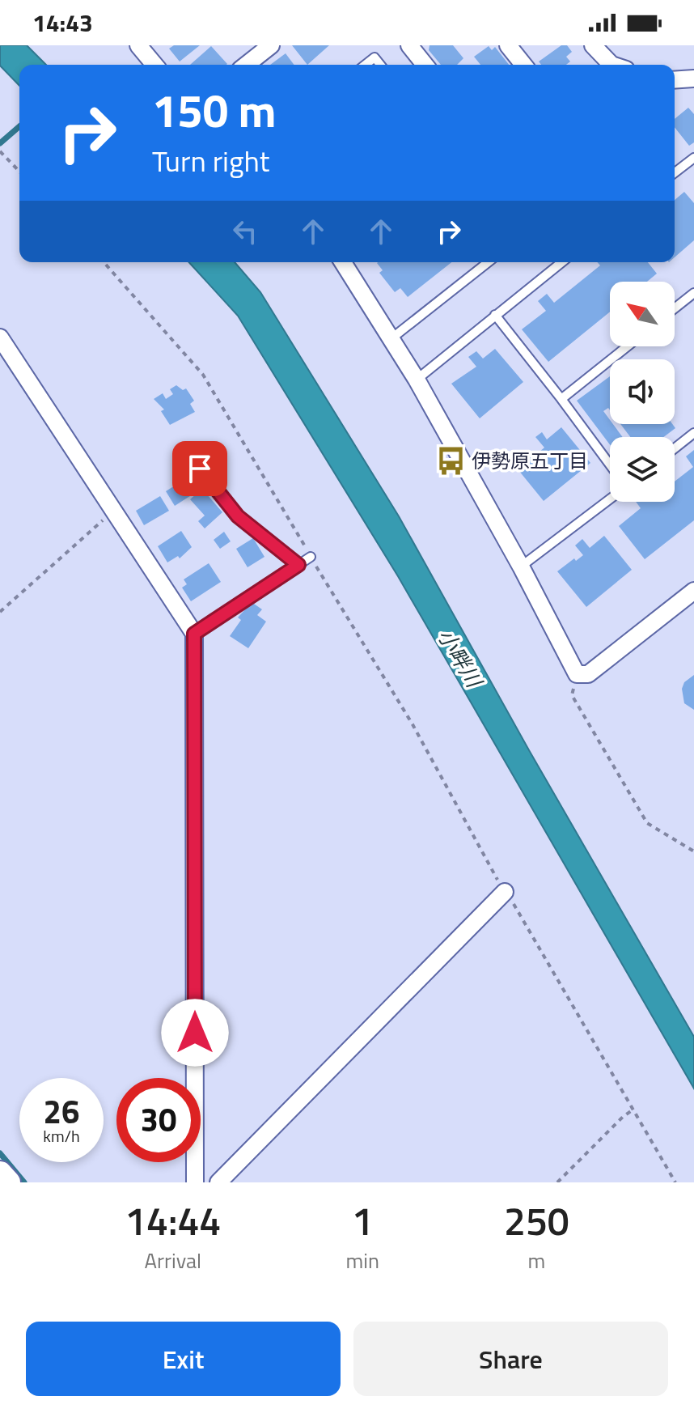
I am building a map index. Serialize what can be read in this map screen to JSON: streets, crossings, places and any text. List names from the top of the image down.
{
  "water": ["小畔川"],
  "places": {
    "bus stop": ["伊勢原五丁目"]
  },
  "north": "top left",
  "page": {
    "status": "14:43",
    "turn": ["150 m", "Turn right"],
    "speed": "26 km/h",
    "limit": "30",
    "eta": [
      "14:44",
      "Arrival",
      "1",
      "min",
      "250",
      "m"
    ],
    "buttons": ["Exit", "Share"]
  }
}
